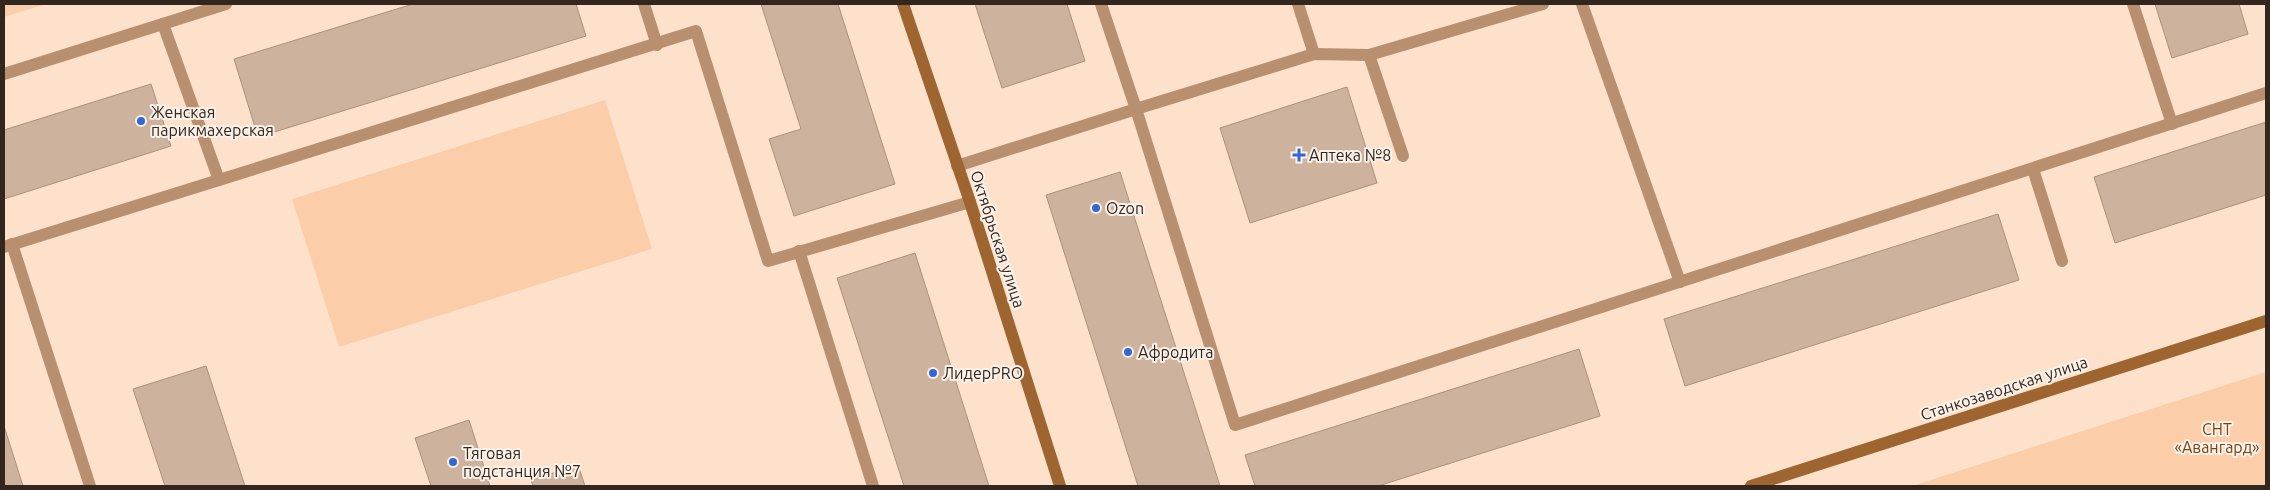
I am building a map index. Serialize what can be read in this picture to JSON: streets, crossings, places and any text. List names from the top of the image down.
{
  "streets": {
    "street": ["Октябрьская улица", "Станкозаводская улица"]
  },
  "parks": ["СНТ «Авангард»"],
  "places": {
    "other": [
      "Женская парикмахерская",
      "Ozon",
      "Афродита",
      "ЛидерPRO",
      "Тяговая подстанция №7"
    ],
    "health": ["Аптека №8"]
  }
}
